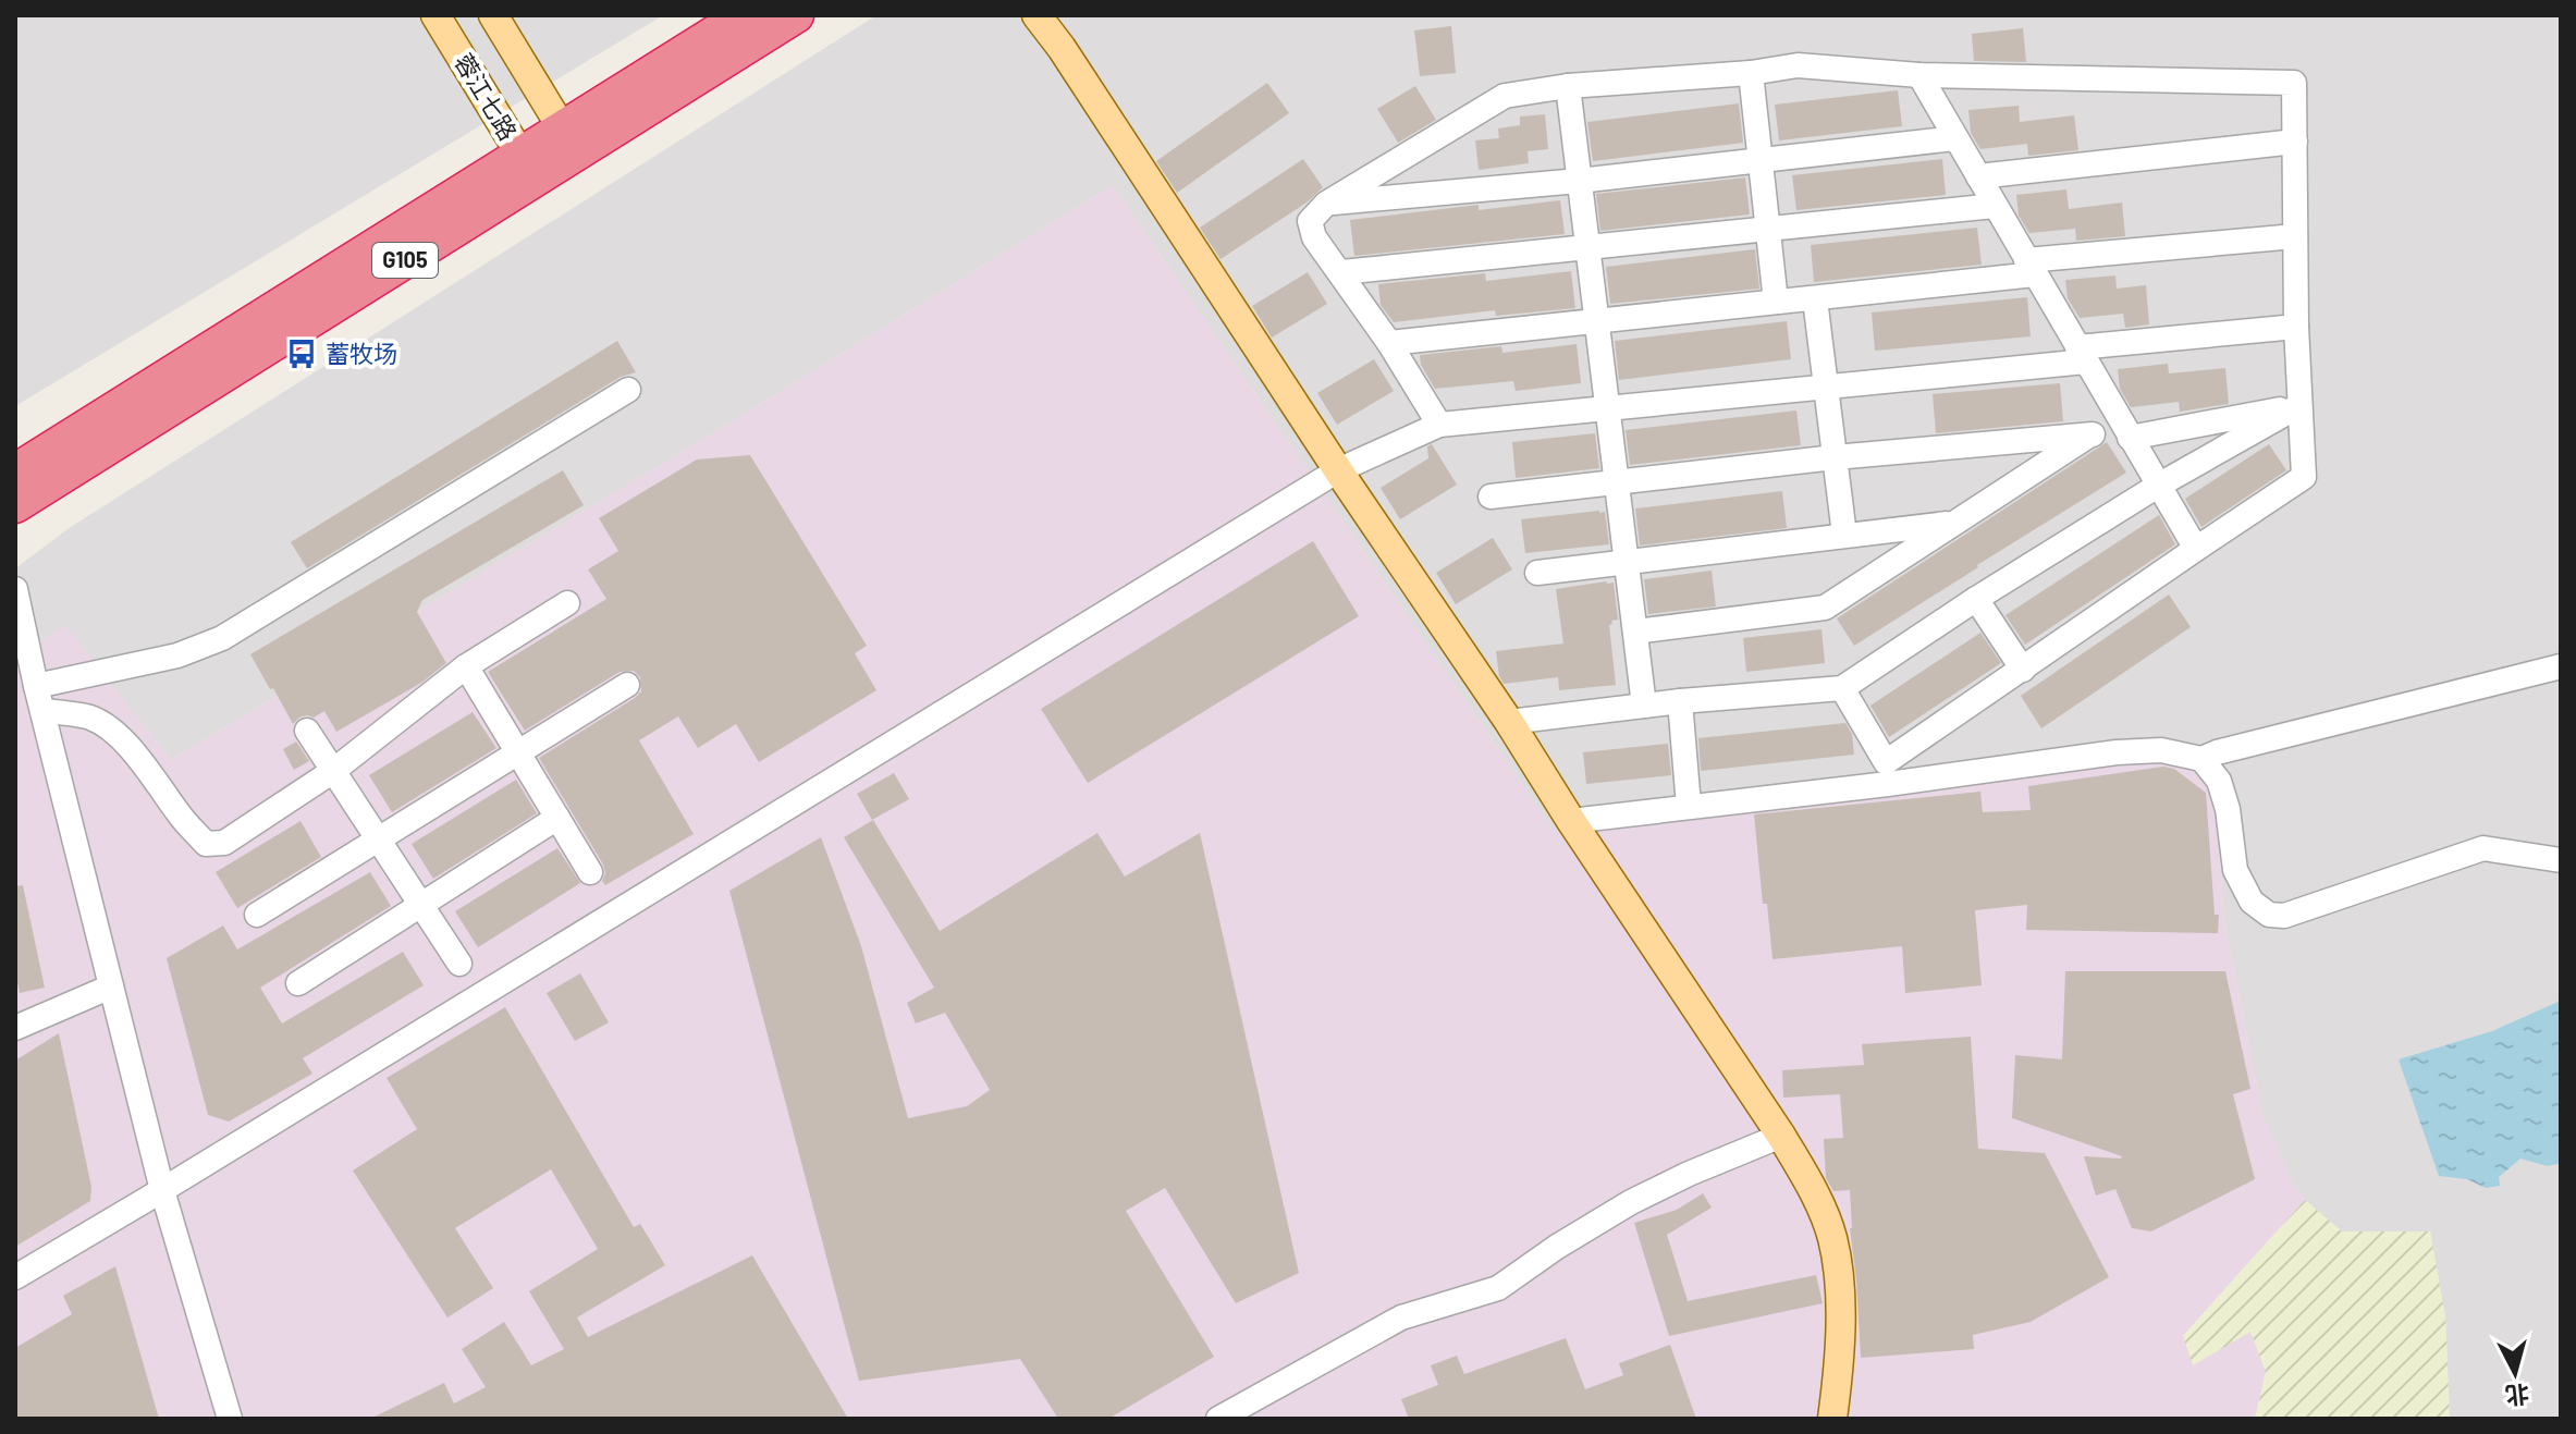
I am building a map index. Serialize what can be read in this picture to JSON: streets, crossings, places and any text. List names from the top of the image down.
{
  "streets": {
    "highway": ["G105"],
    "main road": ["蓉江七路"]
  },
  "crossings": [
    ["蓉江七路", "G105"]
  ],
  "places": {
    "bus stop": ["蓄牧场"]
  },
  "north": "bottom"
}
